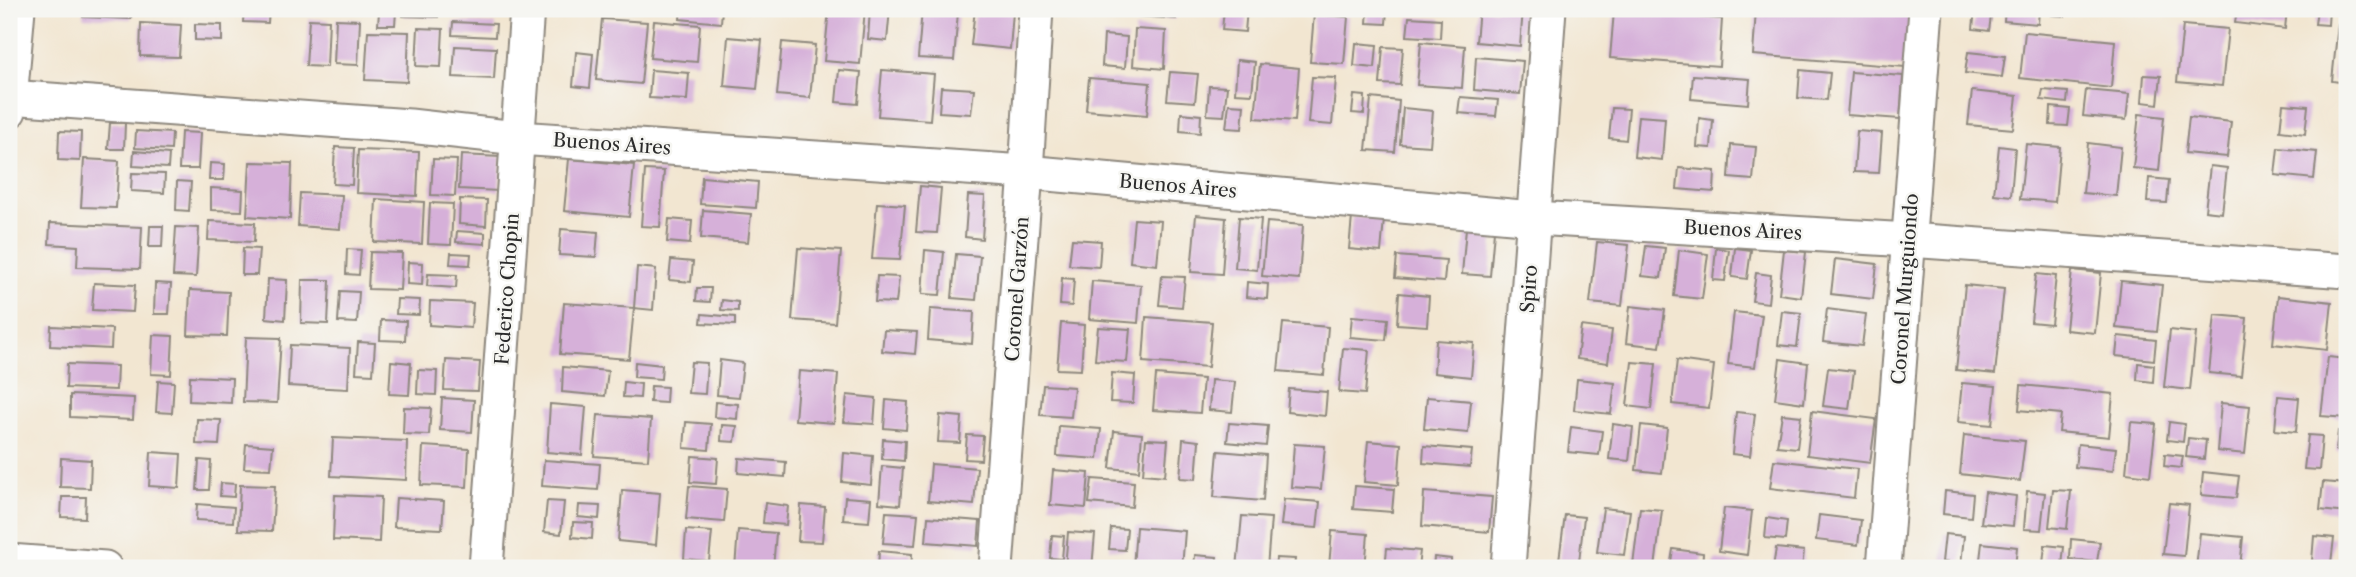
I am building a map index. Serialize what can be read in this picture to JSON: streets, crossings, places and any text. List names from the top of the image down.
{
  "streets": {
    "street": [
      "Buenos Aires",
      "Federico Chopin",
      "Coronel Garzón",
      "Spiro",
      "Coronel Murguiondo"
    ]
  },
  "crossings": [
    ["Buenos Aires", "Federico Chopin"],
    ["Buenos Aires", "Coronel Garzón"],
    ["Buenos Aires", "Spiro"],
    ["Buenos Aires", "Coronel Murguiondo"]
  ]
}
